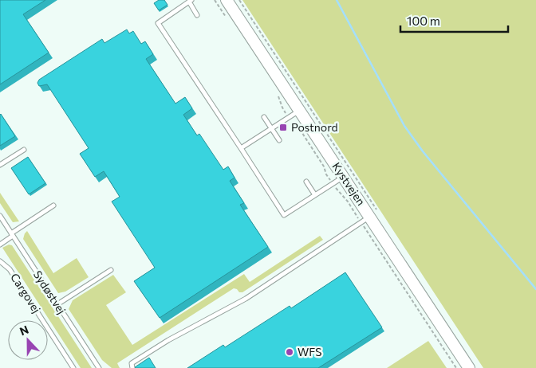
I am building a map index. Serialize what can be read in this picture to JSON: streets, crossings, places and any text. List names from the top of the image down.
{
  "streets": {
    "street": ["Kystvejen"],
    "lane": ["Sydøstvej", "Cargovej"]
  },
  "places": {
    "transit": ["Postnord"],
    "other": ["WFS"]
  },
  "scale_bar": "100 m",
  "north": "top"
}
